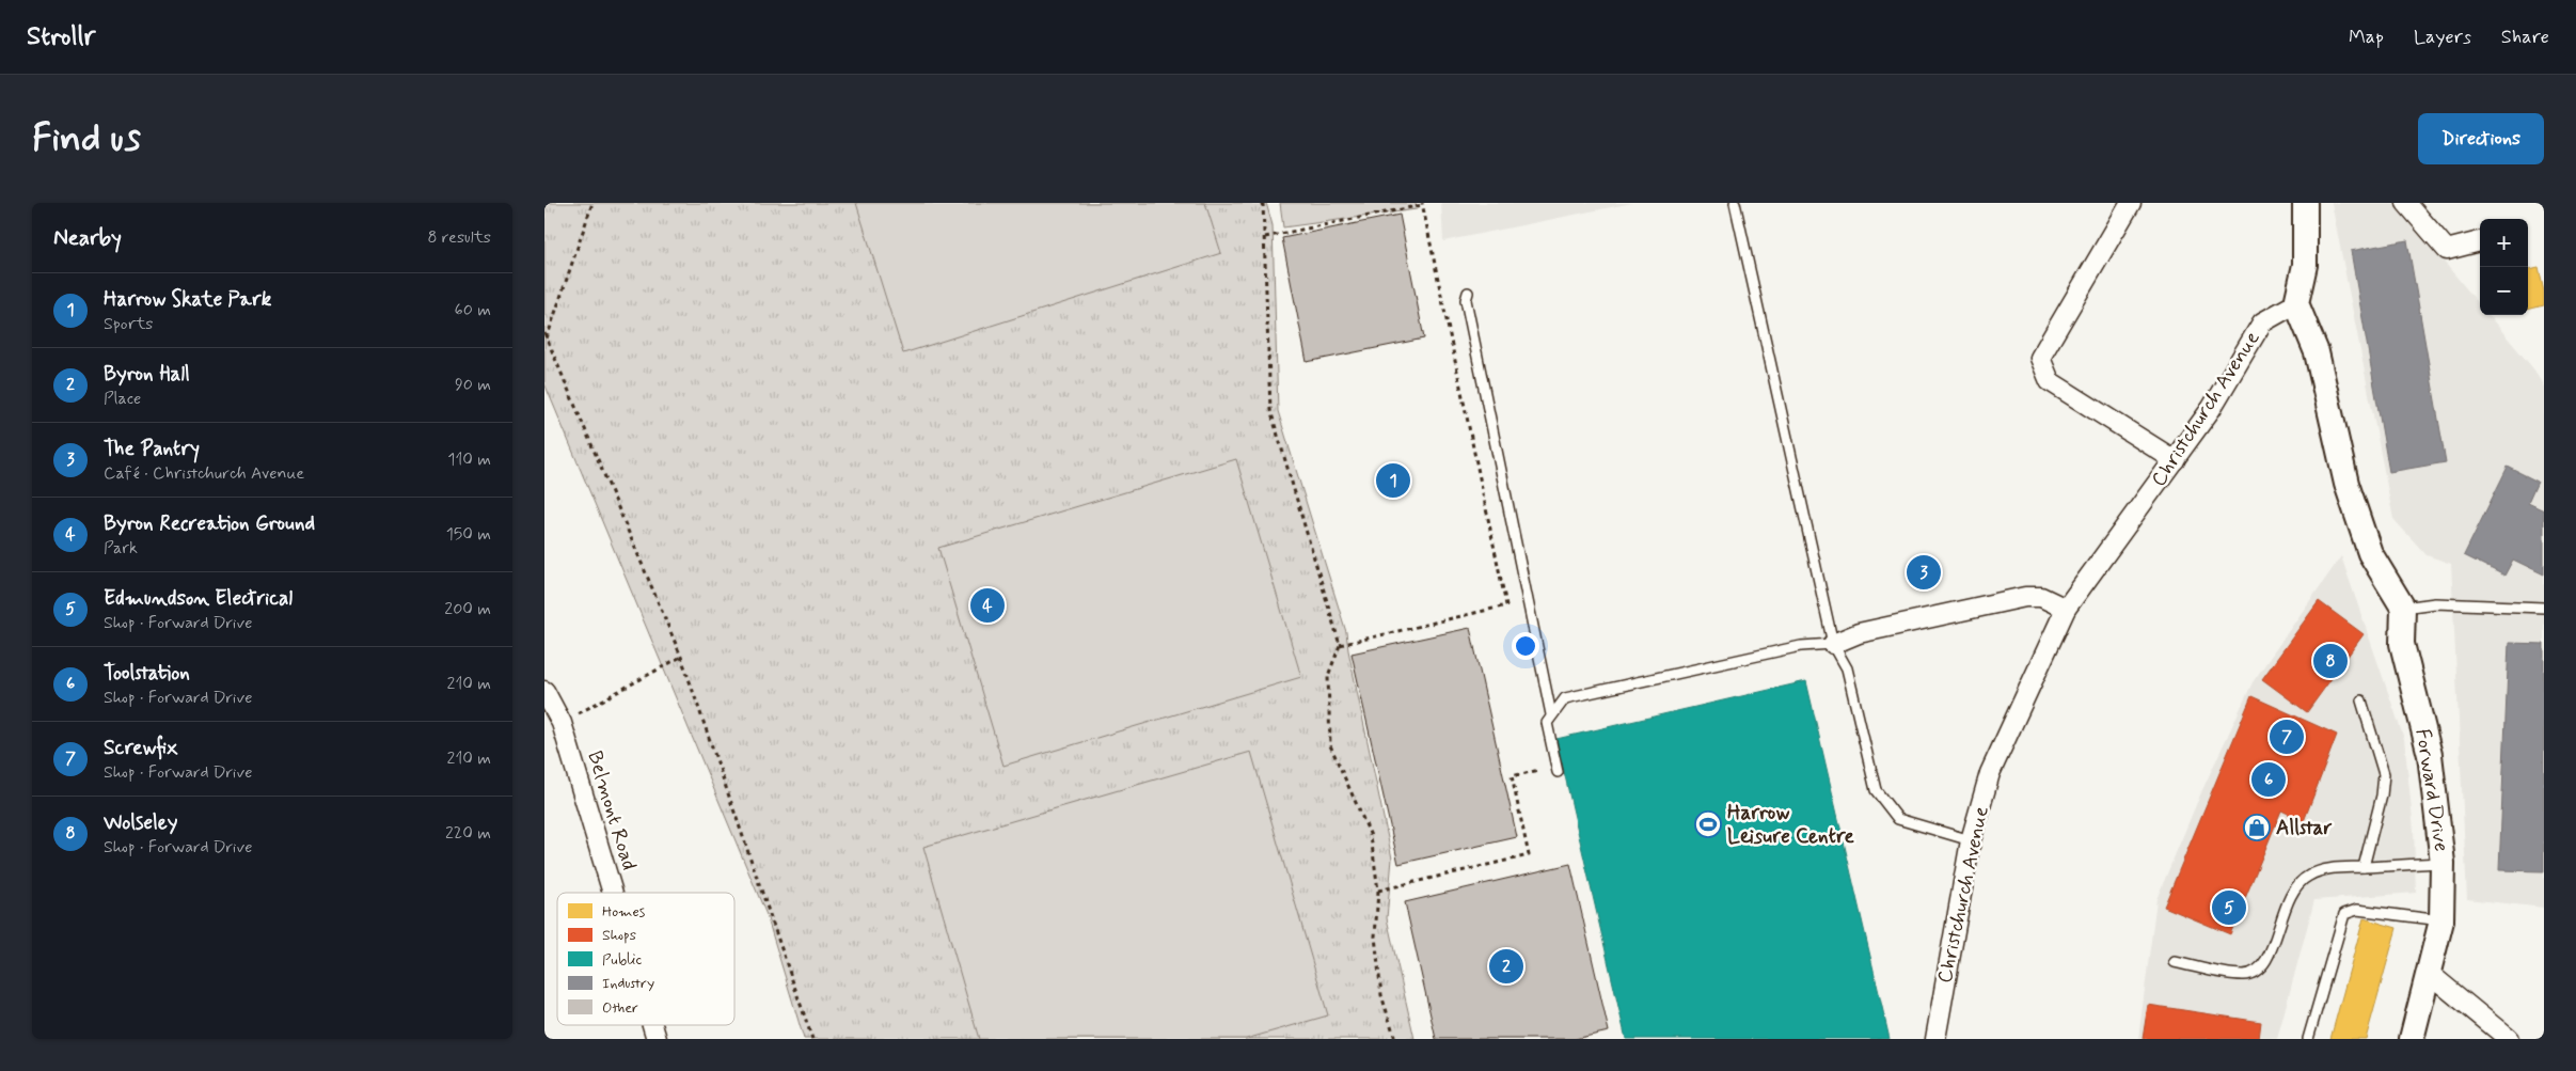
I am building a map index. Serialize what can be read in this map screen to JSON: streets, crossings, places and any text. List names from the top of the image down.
{
  "streets": {
    "street": ["Christchurch Avenue", "Forward Drive", "Belmont Road"]
  },
  "places": {
    "sports": ["Harrow Leisure Centre"],
    "shop": ["Allstar"]
  },
  "legend": [
    "Homes",
    "Shops",
    "Public",
    "Industry",
    "Other"
  ],
  "page": {
    "header": "Strollr",
    "nav": ["Map", "Layers", "Share"],
    "buttons": "Directions",
    "title": "Find us",
    "heading": ["Nearby", "8 results"],
    "map_buttons": ["+", "−"],
    "list": [
      {
        "mark": "1",
        "name": "Harrow Skate Park",
        "note": "Sports",
        "value": "60 m"
      },
      {
        "mark": "2",
        "name": "Byron Hall",
        "note": "Place",
        "value": "90 m"
      },
      {
        "mark": "3",
        "name": "The Pantry",
        "note": "Café · Christchurch Avenue",
        "value": "110 m"
      },
      {
        "mark": "4",
        "name": "Byron Recreation Ground",
        "note": "Park",
        "value": "150 m"
      },
      {
        "mark": "5",
        "name": "Edmundson Electrical",
        "note": "Shop · Forward Drive",
        "value": "200 m"
      },
      {
        "mark": "6",
        "name": "Toolstation",
        "note": "Shop · Forward Drive",
        "value": "210 m"
      },
      {
        "mark": "7",
        "name": "Screwfix",
        "note": "Shop · Forward Drive",
        "value": "210 m"
      },
      {
        "mark": "8",
        "name": "Wolseley",
        "note": "Shop · Forward Drive",
        "value": "220 m"
      }
    ],
    "pins": [
      "1",
      "3",
      "4",
      "8",
      "7",
      "6",
      "5",
      "2"
    ]
  }
}
